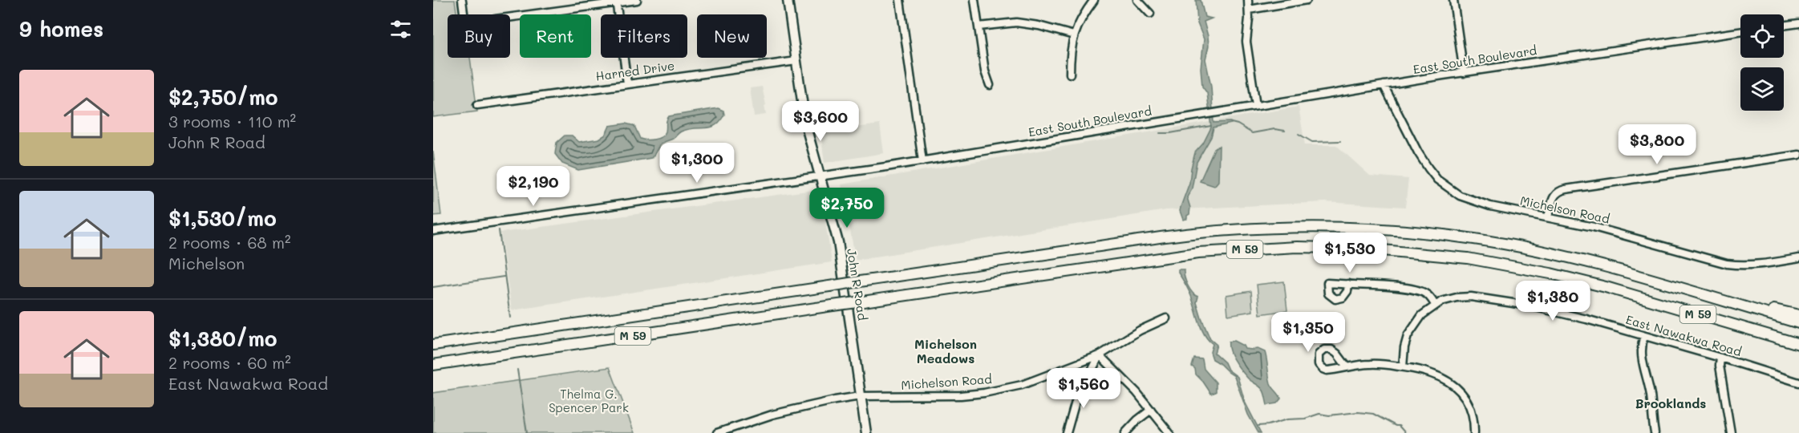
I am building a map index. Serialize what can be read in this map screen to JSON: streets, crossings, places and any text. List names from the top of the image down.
{
  "streets": {
    "highway": ["M 59"],
    "main road": ["John R Road"],
    "street": [
      "East South Boulevard",
      "Harned Drive",
      "Michelson Road",
      "East Nawakwa Road"
    ]
  },
  "crossings": [
    ["East South Boulevard", "Michelson Road"],
    ["East South Boulevard", "John R Road"],
    ["Harned Drive", "John R Road"],
    ["Michelson Road", "John R Road"]
  ],
  "districts": ["Michelson Meadows", "Brooklands"],
  "parks": ["Thelma G. Spencer Park"],
  "page": {
    "heading": "9 homes",
    "chip": [
      "Buy",
      "Rent",
      "Filters",
      "New"
    ],
    "list": [
      {
        "name": "$2,750/mo",
        "note": "3 rooms · 110 m² · John R Road"
      },
      {
        "name": "$1,530/mo",
        "note": "2 rooms · 68 m² · Michelson"
      },
      {
        "name": "$1,380/mo",
        "note": "2 rooms · 60 m² · East Nawakwa Road"
      }
    ],
    "price": [
      "$3,600",
      "$3,800",
      "$1,300",
      "$2,190",
      "$2,750",
      "$1,530",
      "$1,380",
      "$1,350",
      "$1,560"
    ]
  }
}
